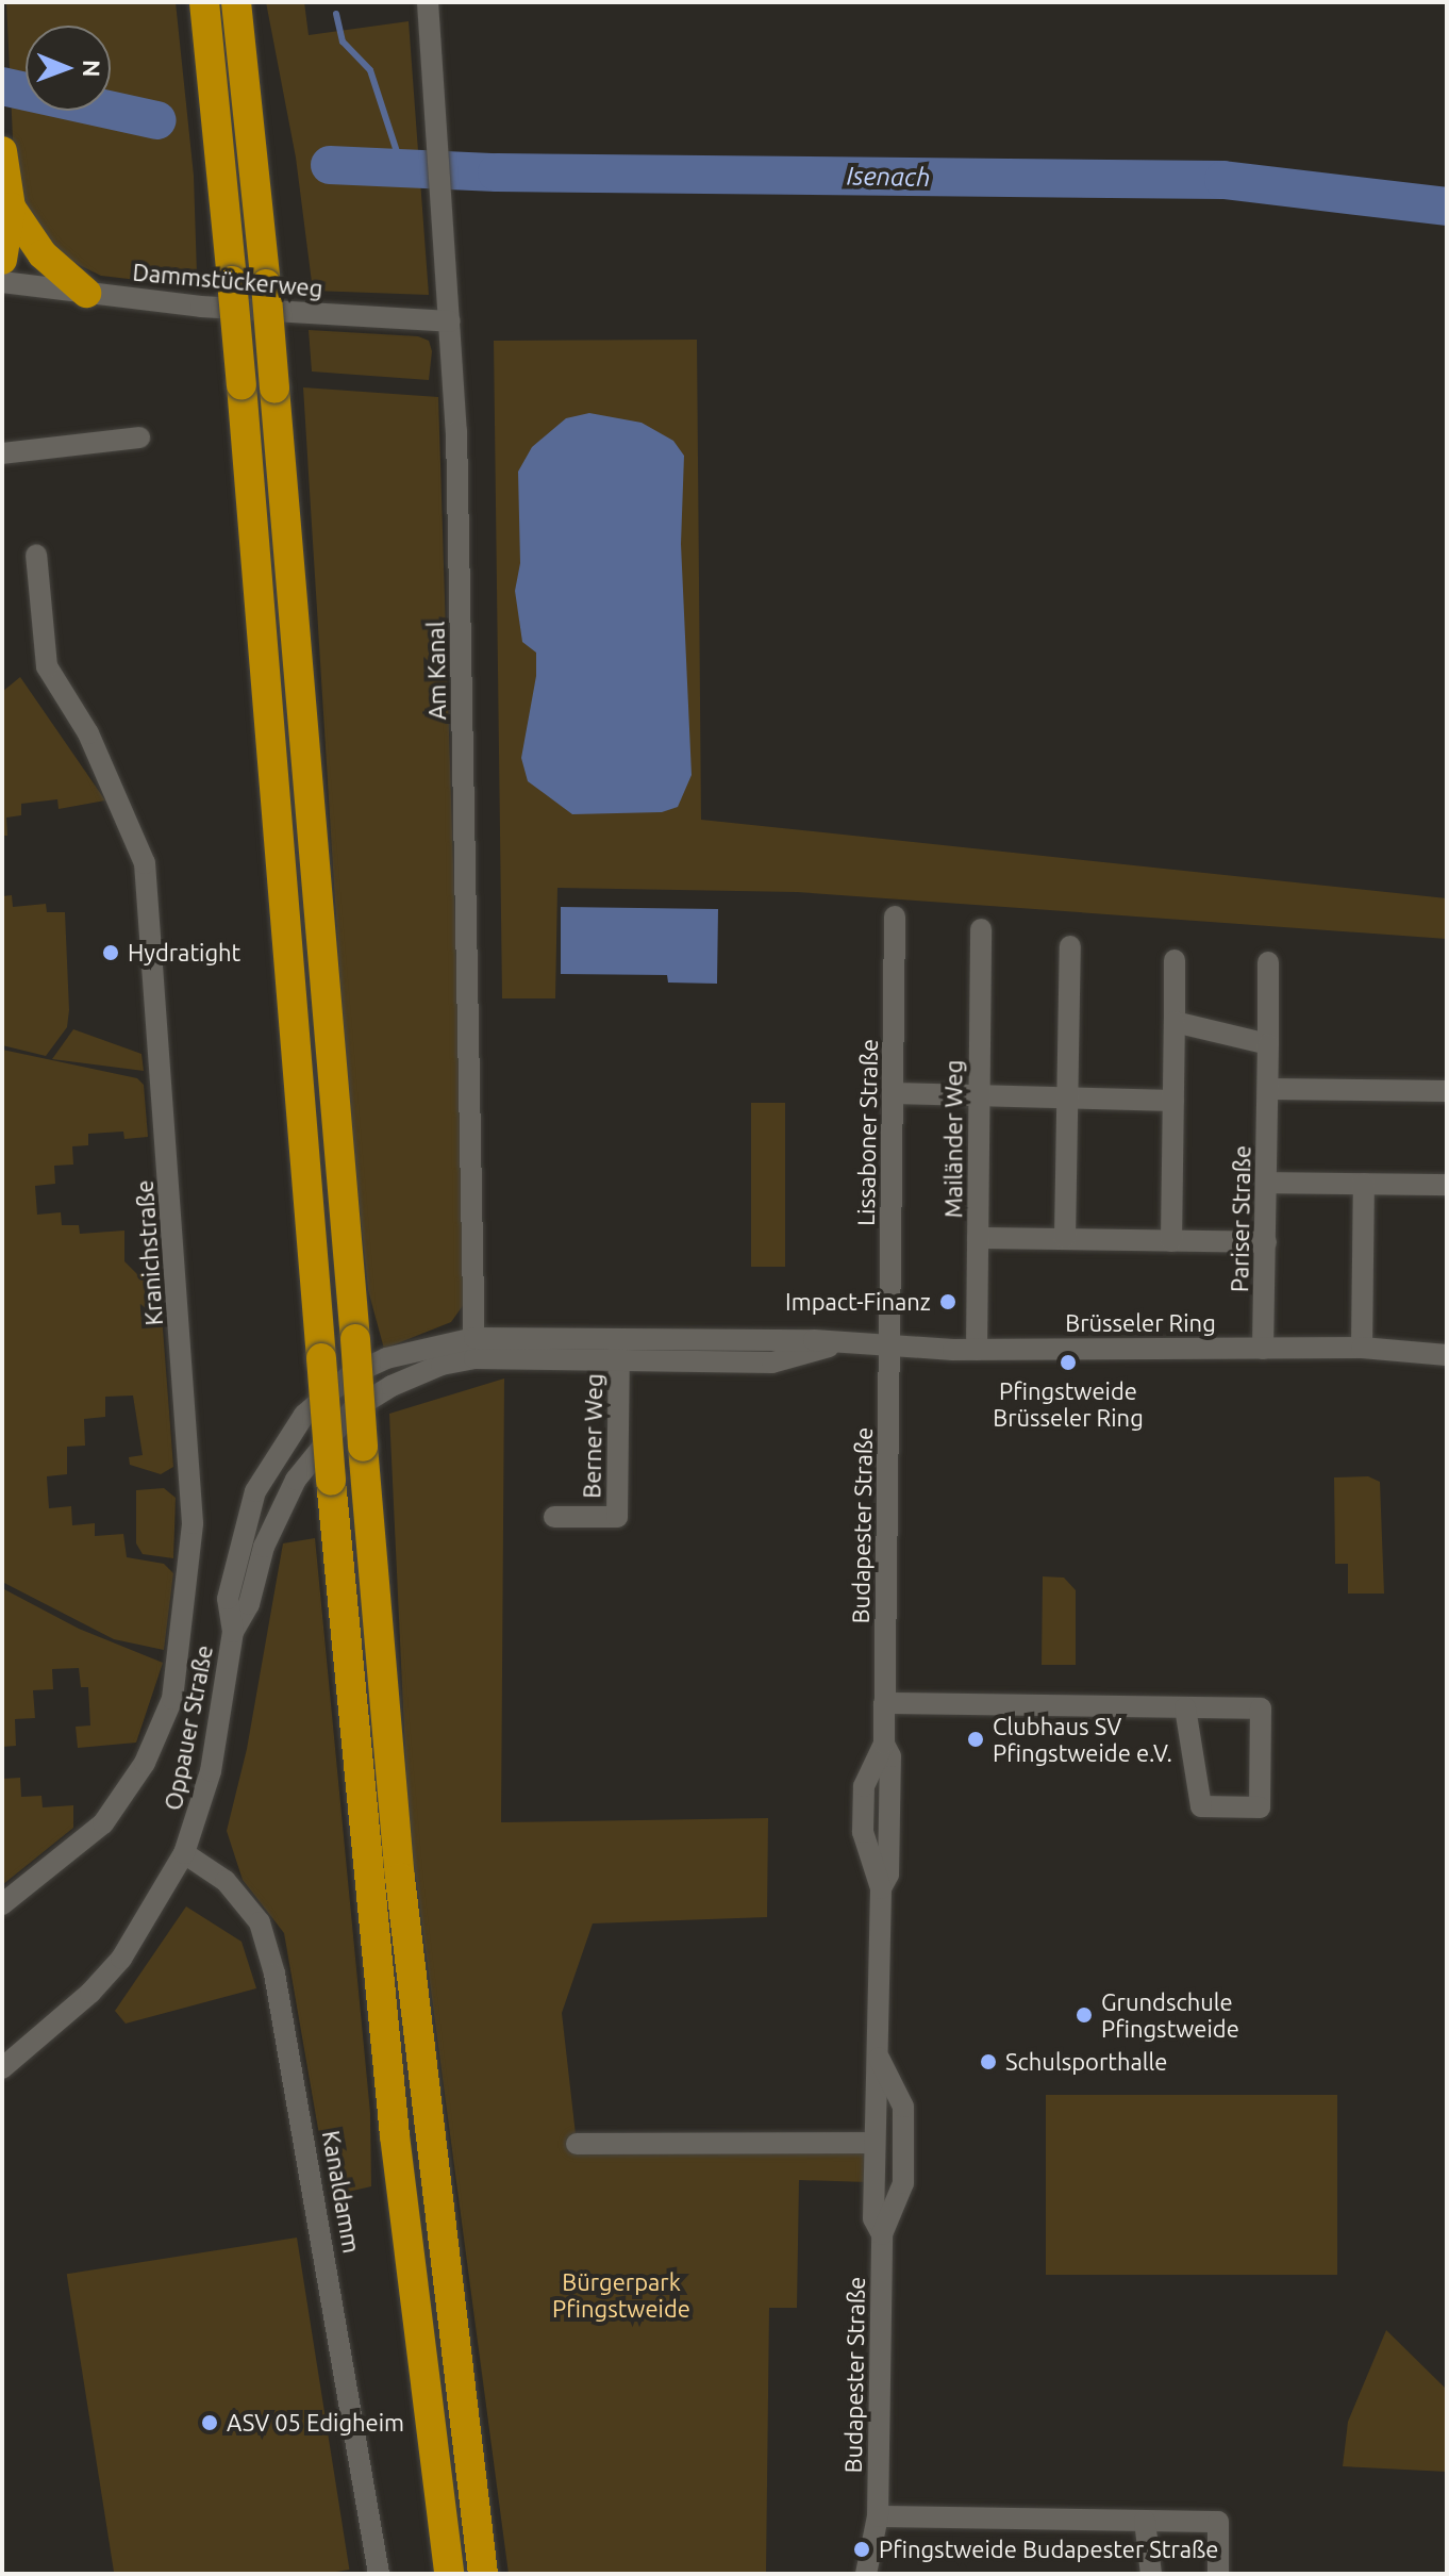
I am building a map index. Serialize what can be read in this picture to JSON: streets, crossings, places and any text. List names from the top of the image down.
{
  "streets": {
    "street": [
      "Dammstückerweg",
      "Am Kanal",
      "Lissaboner Straße",
      "Mailänder Weg",
      "Pariser Straße",
      "Kranichstraße",
      "Brüsseler Ring",
      "Berner Weg",
      "Budapester Straße",
      "Oppauer Straße",
      "Kanaldamm"
    ]
  },
  "crossings": [
    ["Dammstückerweg", "Am Kanal"],
    ["Am Kanal", "Brüsseler Ring"],
    ["Lissaboner Straße", "Brüsseler Ring"],
    ["Lissaboner Straße", "Budapester Straße"],
    ["Mailänder Weg", "Brüsseler Ring"],
    ["Pariser Straße", "Brüsseler Ring"],
    ["Brüsseler Ring", "Berner Weg"],
    ["Brüsseler Ring", "Budapester Straße"],
    ["Brüsseler Ring", "Oppauer Straße"],
    ["Oppauer Straße", "Kanaldamm"]
  ],
  "water": ["Isenach"],
  "parks": ["Bürgerpark Pfingstweide"],
  "places": [
    "Hydratight",
    "Impact-Finanz",
    "Pfingstweide Brüsseler Ring",
    "Clubhaus SV Pfingstweide e.V.",
    "Grundschule Pfingstweide",
    "Schulsporthalle",
    "ASV 05 Edigheim",
    "Pfingstweide Budapester Straße"
  ],
  "north": "right"
}
